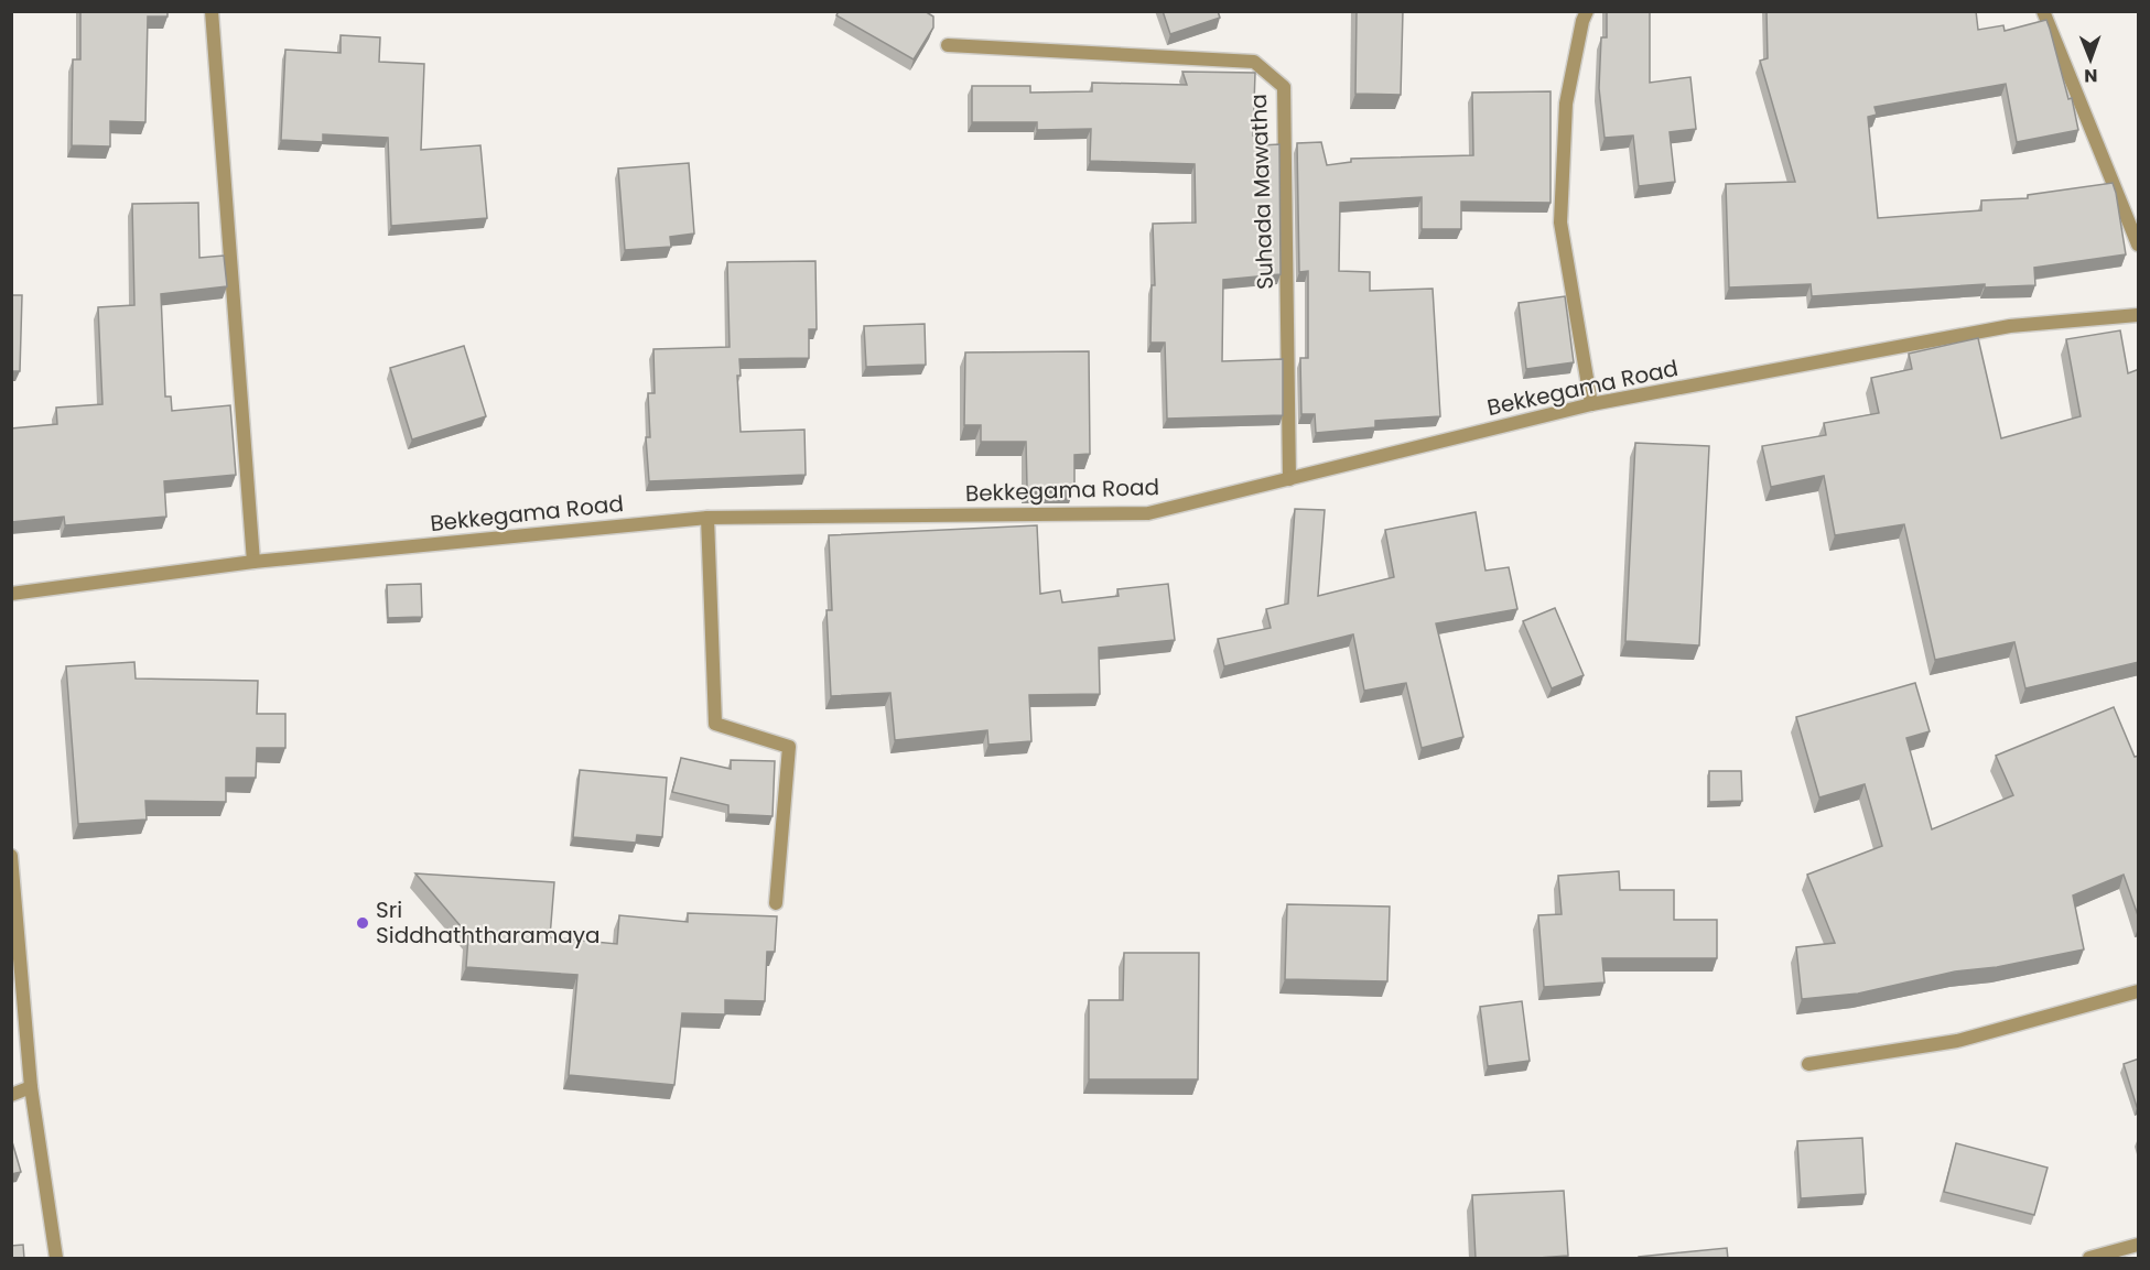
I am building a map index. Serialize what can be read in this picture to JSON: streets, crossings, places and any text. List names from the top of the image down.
{
  "streets": {
    "street": ["Suhada Mawatha", "Bekkegama Road"]
  },
  "crossings": [
    ["Suhada Mawatha", "Bekkegama Road"]
  ],
  "places": ["Sri Siddhaththaramaya"],
  "north": "bottom"
}
